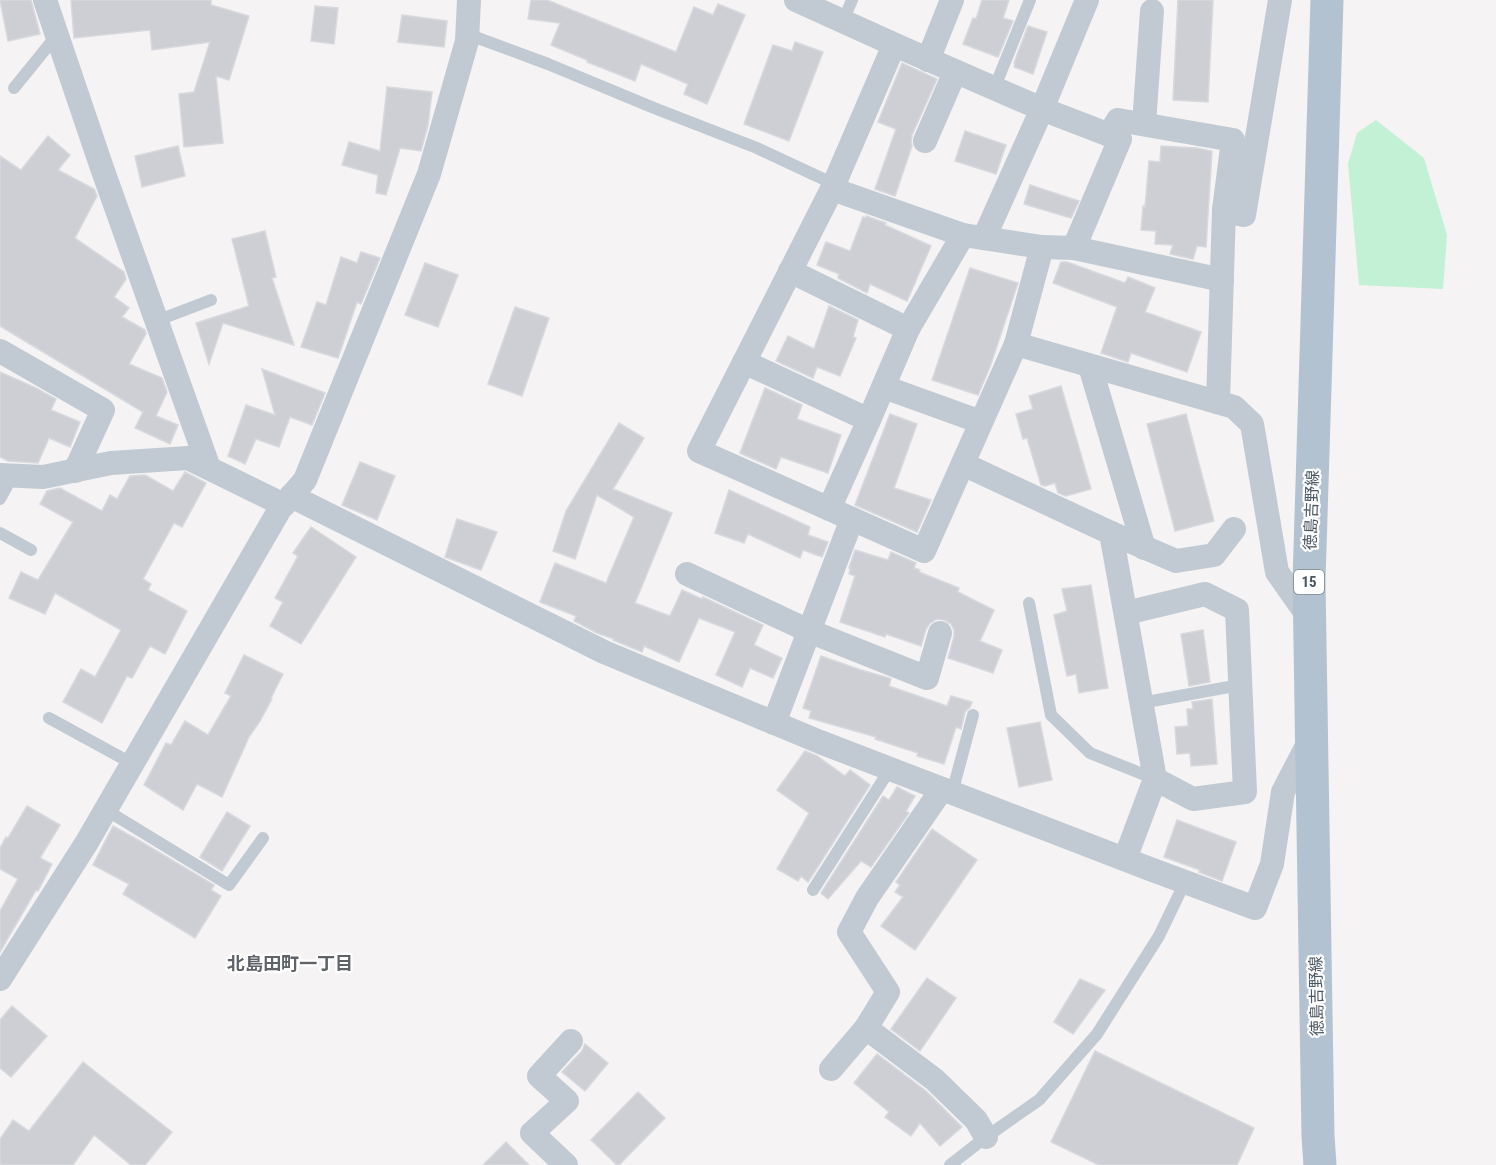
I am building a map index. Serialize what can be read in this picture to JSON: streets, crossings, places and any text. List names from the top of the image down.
{
  "streets": {
    "main road": ["徳島吉野線", "15"]
  },
  "districts": ["北島田町一丁目"]
}
